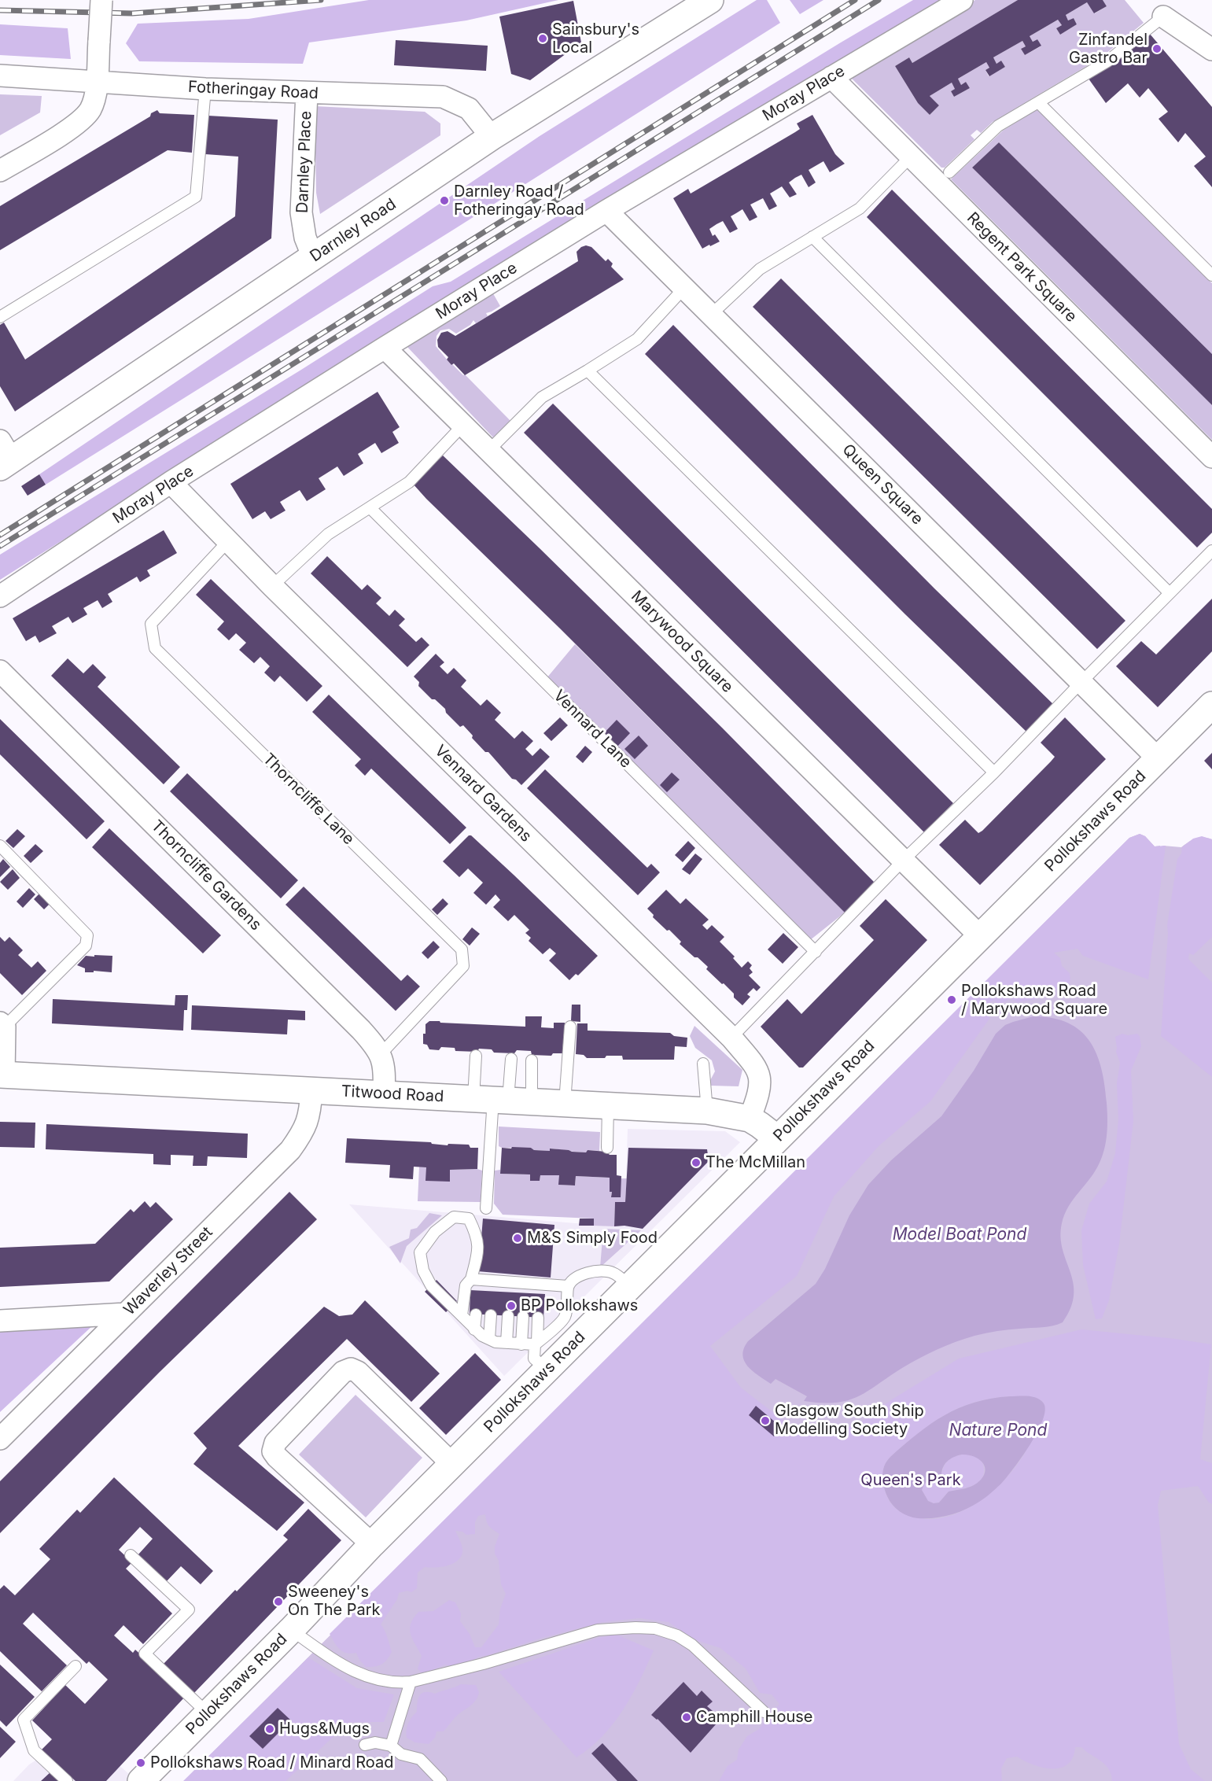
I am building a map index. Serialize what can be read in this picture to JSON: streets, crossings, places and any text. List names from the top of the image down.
{
  "streets": {
    "main road": ["Darnley Road", "Pollokshaws Road", "Titwood Road"],
    "street": [
      "Fotheringay Road",
      "Moray Place",
      "Darnley Place",
      "Regent Park Square",
      "Queen Square",
      "Marywood Square",
      "Vennard Gardens",
      "Thorncliffe Gardens",
      "Waverley Street"
    ],
    "lane": ["Vennard Lane", "Thorncliffe Lane"]
  },
  "crossings": [
    ["Fotheringay Road", "Darnley Place"],
    ["Fotheringay Road", "Darnley Road"],
    ["Moray Place", "Regent Park Square"],
    ["Moray Place", "Queen Square"],
    ["Moray Place", "Marywood Square"],
    ["Moray Place", "Vennard Gardens"],
    ["Darnley Place", "Darnley Road"],
    ["Queen Square", "Pollokshaws Road"],
    ["Marywood Square", "Pollokshaws Road"],
    ["Vennard Gardens", "Thorncliffe Lane"],
    ["Vennard Gardens", "Titwood Road"],
    ["Thorncliffe Lane", "Thorncliffe Gardens"],
    ["Pollokshaws Road", "Titwood Road"],
    ["Thorncliffe Gardens", "Titwood Road"],
    ["Titwood Road", "Waverley Street"]
  ],
  "water": ["Model Boat Pond", "Nature Pond"],
  "parks": ["Queen's Park"],
  "places": [
    "Sainsbury's Local",
    "Zinfandel Gastro Bar",
    "Darnley Road / Fotheringay Road",
    "Pollokshaws Road / Marywood Square",
    "The McMillan",
    "M&S Simply Food",
    "BP Pollokshaws",
    "Glasgow South Ship Modelling Society",
    "Sweeney's On The Park",
    "Camphill House",
    "Hugs&Mugs",
    "Pollokshaws Road / Minard Road"
  ]
}
